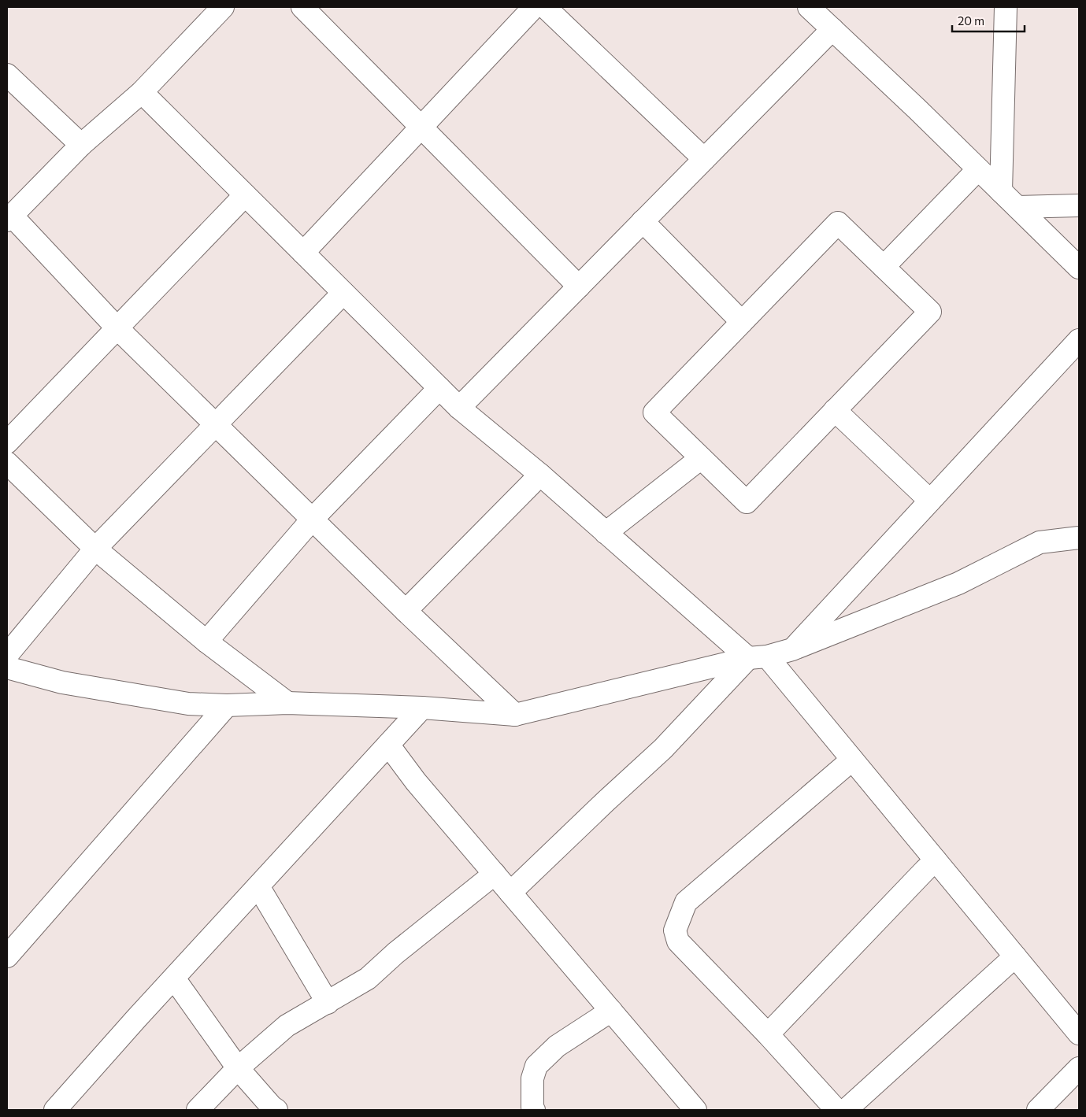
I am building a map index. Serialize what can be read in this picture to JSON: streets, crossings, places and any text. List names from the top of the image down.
{
  "scale_bar": "20 m"
}
